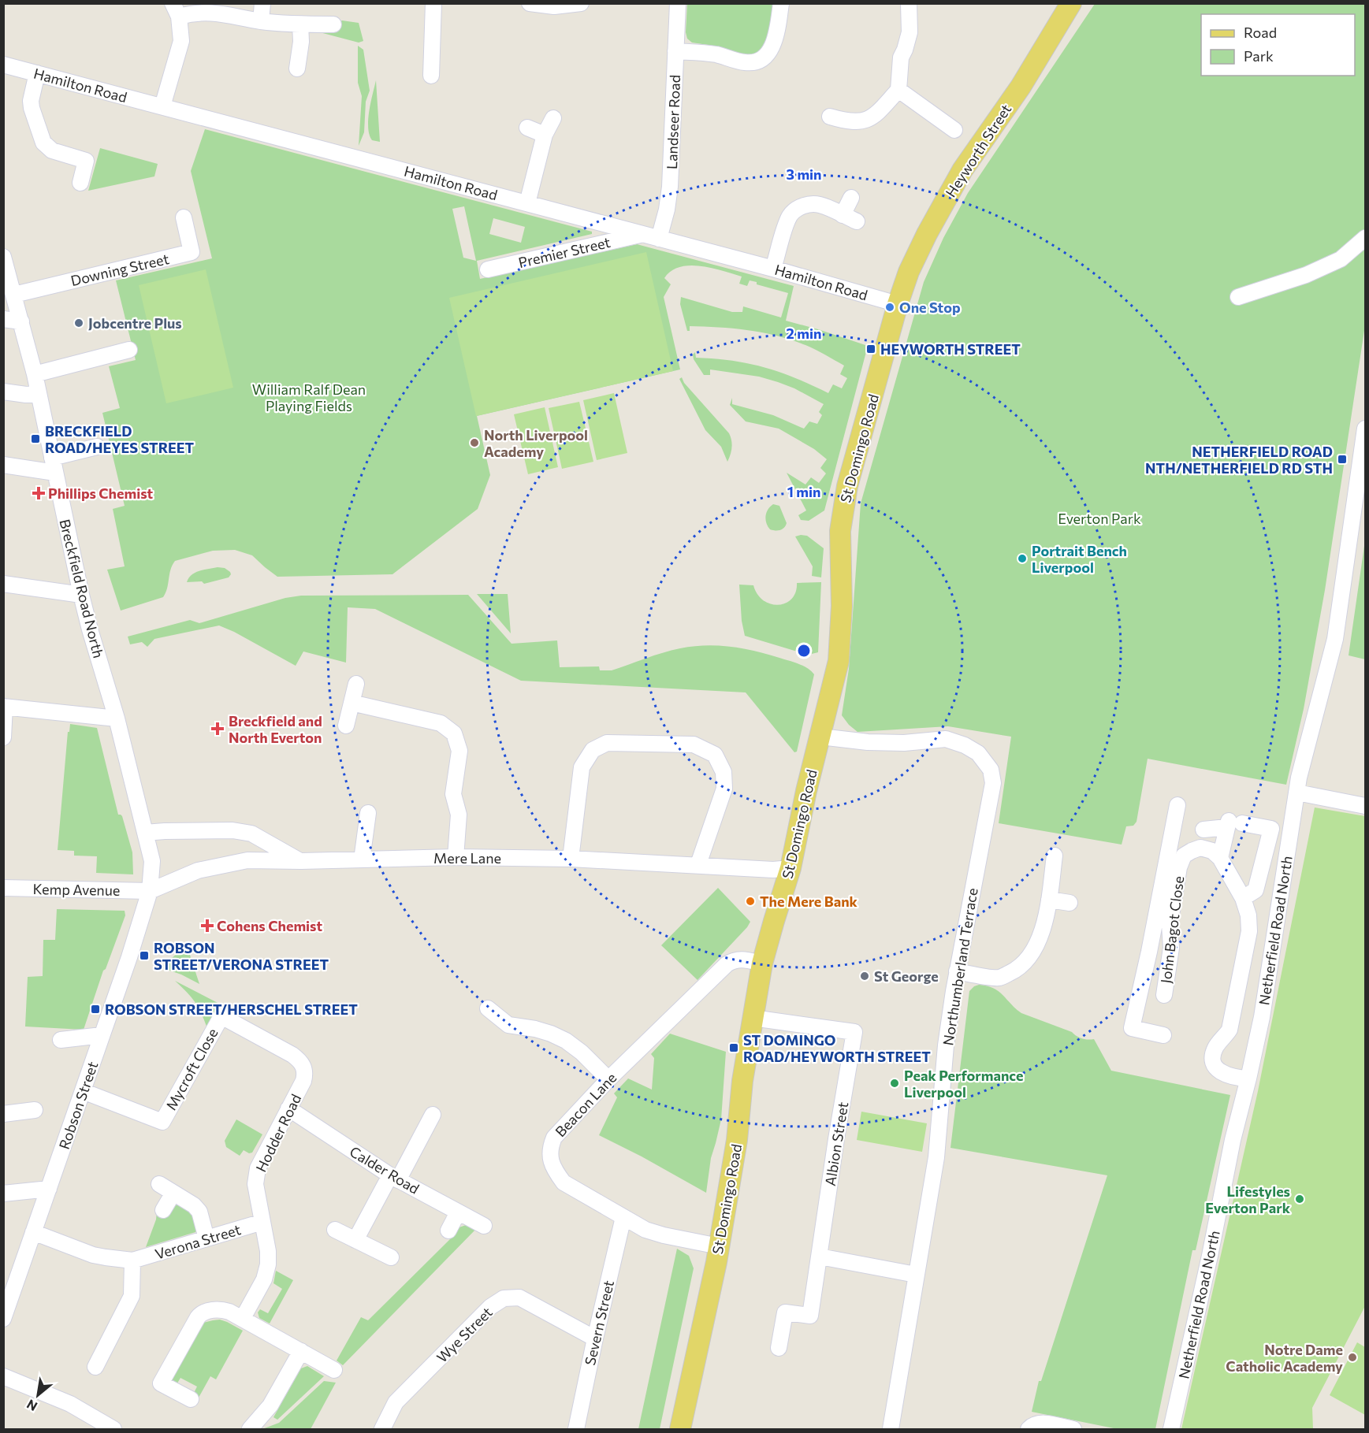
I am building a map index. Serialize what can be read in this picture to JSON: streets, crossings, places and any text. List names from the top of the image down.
{
  "streets": {
    "main road": ["Heyworth Street", "St Domingo Road"],
    "street": [
      "Hamilton Road",
      "Landseer Road",
      "Premier Street",
      "Downing Street",
      "Breckfield Road North",
      "Mere Lane",
      "Kemp Avenue",
      "John Bagot Close",
      "Netherfield Road North",
      "Northumberland Terrace",
      "Mycroft Close",
      "Beacon Lane",
      "Robson Street",
      "Hodder Road",
      "Albion Street",
      "Calder Road",
      "Verona Street",
      "Severn Street",
      "Wye Street"
    ]
  },
  "crossings": [
    ["Hamilton Road", "Landseer Road"],
    ["Hamilton Road", "Heyworth Street"],
    ["Hamilton Road", "Premier Street"],
    ["Hamilton Road", "St Domingo Road"],
    ["Heyworth Street", "St Domingo Road"],
    ["Downing Street", "Breckfield Road North"],
    ["St Domingo Road", "Mere Lane"],
    ["St Domingo Road", "Northumberland Terrace"],
    ["St Domingo Road", "Beacon Lane"],
    ["St Domingo Road", "Albion Street"],
    ["Breckfield Road North", "Mere Lane"],
    ["Breckfield Road North", "Kemp Avenue"],
    ["Breckfield Road North", "Robson Street"],
    ["Mere Lane", "Kemp Avenue"],
    ["Mere Lane", "Robson Street"],
    ["Kemp Avenue", "Robson Street"],
    ["Mycroft Close", "Robson Street"],
    ["Mycroft Close", "Hodder Road"],
    ["Beacon Lane", "Severn Street"],
    ["Robson Street", "Verona Street"],
    ["Hodder Road", "Calder Road"],
    ["Hodder Road", "Verona Street"],
    ["Severn Street", "Wye Street"]
  ],
  "parks": ["William Ralf Dean Playing Fields", "Everton Park"],
  "places": {
    "other": [
      "One Stop",
      "Jobcentre Plus",
      "North Liverpool Academy",
      "Portrait Bench Liverpool",
      "The Mere Bank",
      "St George",
      "Peak Performance Liverpool",
      "Lifestyles Everton Park",
      "Notre Dame Catholic Academy"
    ],
    "transit": [
      "HEYWORTH STREET",
      "BRECKFIELD ROAD/HEYES STREET",
      "NETHERFIELD ROAD NTH/NETHERFIELD RD STH",
      "ROBSON STREET/VERONA STREET",
      "ROBSON STREET/HERSCHEL STREET",
      "ST DOMINGO ROAD/HEYWORTH STREET"
    ],
    "health": ["Phillips Chemist", "Breckfield and North Everton", "Cohens Chemist"]
  },
  "legend": ["Road", "Park"],
  "north": "bottom left",
  "rings": ["3 min", "2 min", "1 min"]
}
